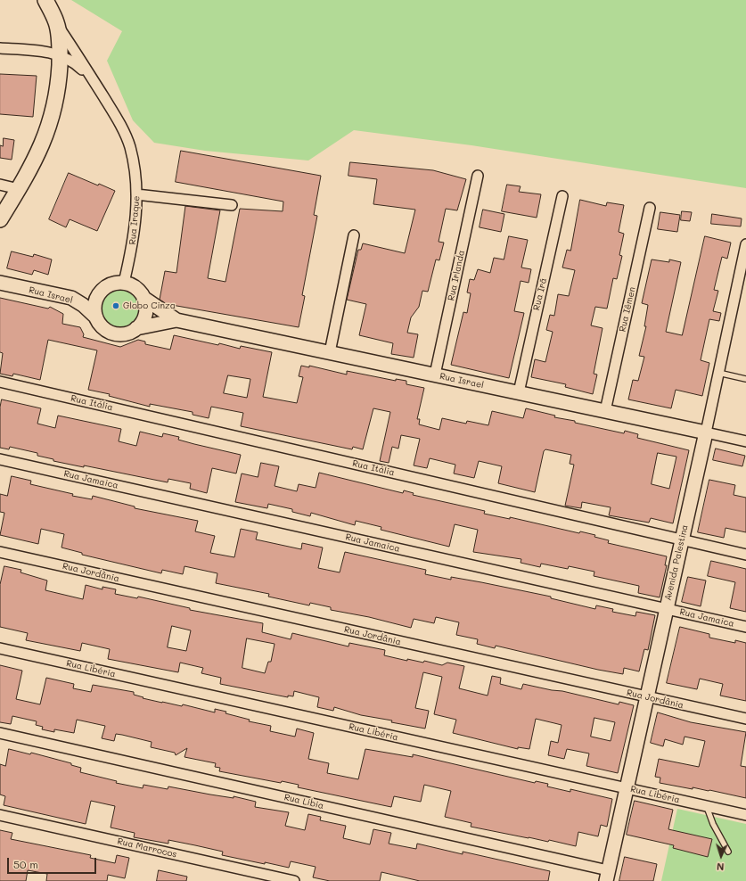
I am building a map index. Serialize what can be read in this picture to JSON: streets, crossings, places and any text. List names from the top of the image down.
{
  "streets": {
    "street": [
      "Rua Iraque",
      "Rua Irlanda",
      "Rua Irã",
      "Rua Israel",
      "Rua Iêmen",
      "Rua Itália",
      "Rua Jamaica",
      "Avenida Palestina",
      "Rua Jordânia",
      "Rua Libéria",
      "Rua Líbia",
      "Rua Marrocos"
    ]
  },
  "crossings": [
    ["Rua Iraque", "Rua Israel"],
    ["Rua Irlanda", "Rua Israel"],
    ["Rua Irã", "Rua Israel"],
    ["Rua Israel", "Rua Iêmen"],
    ["Rua Israel", "Avenida Palestina"],
    ["Rua Itália", "Avenida Palestina"],
    ["Rua Jamaica", "Avenida Palestina"],
    ["Avenida Palestina", "Rua Jordânia"],
    ["Avenida Palestina", "Rua Libéria"],
    ["Avenida Palestina", "Rua Líbia"]
  ],
  "places": ["Globo Cinza"],
  "scale_bar": "50 m",
  "north": "bottom"
}
